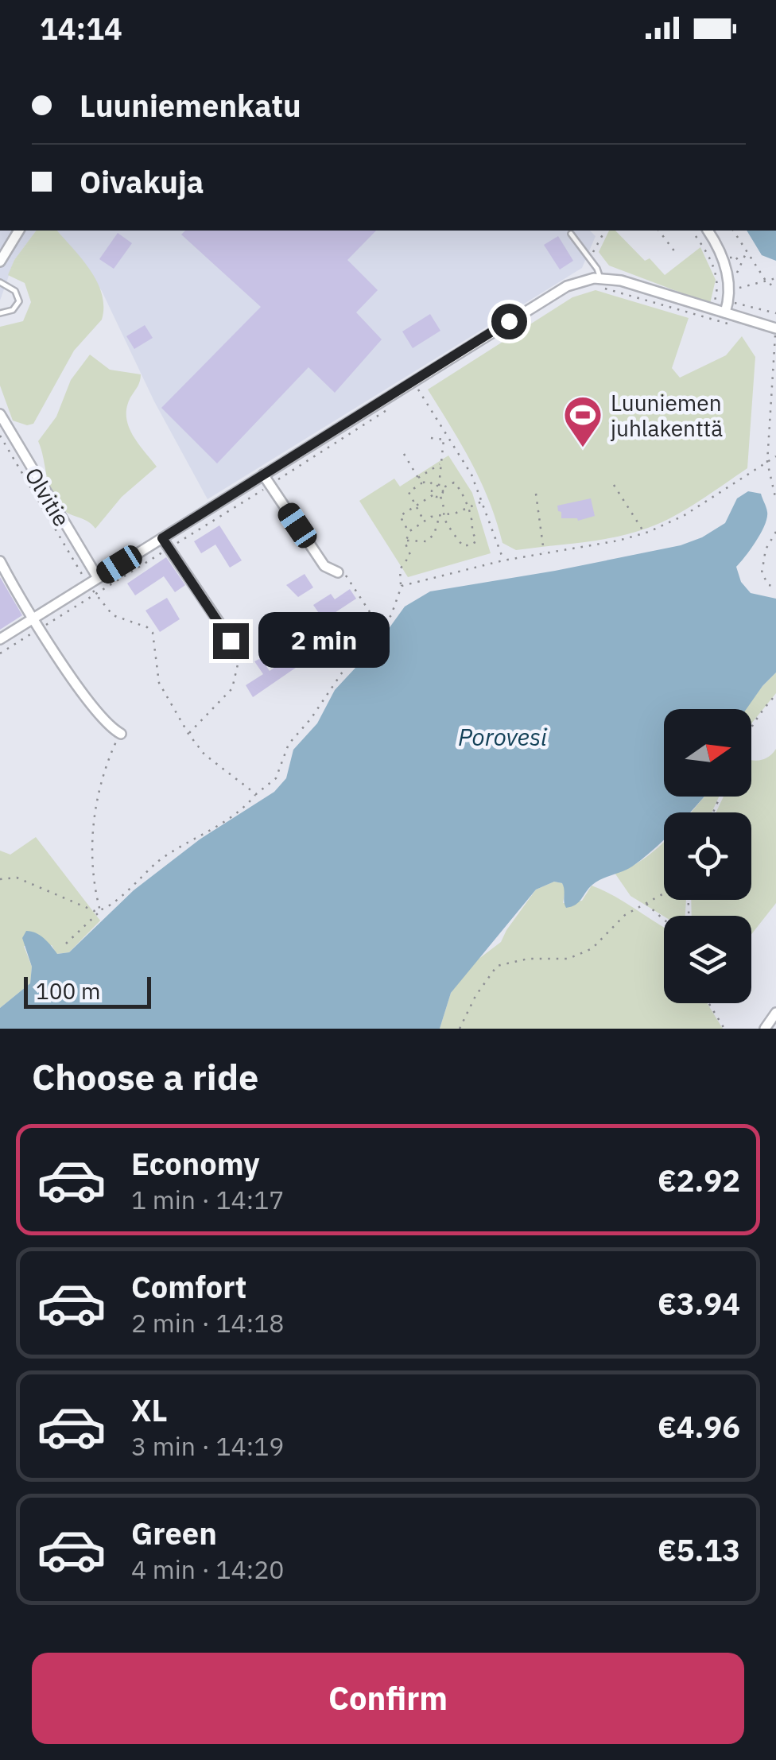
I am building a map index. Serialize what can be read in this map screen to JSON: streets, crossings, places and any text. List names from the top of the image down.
{
  "streets": {
    "street": ["Olvitie"]
  },
  "water": ["Porovesi"],
  "places": {
    "sports": ["Luuniemen juhlakenttä"]
  },
  "scale_bar": "100 m",
  "north": "right",
  "page": {
    "status": "14:14",
    "banner": ["Luuniemenkatu", "Oivakuja"],
    "bubble": "2 min",
    "scale": "100 m",
    "heading": "Choose a ride",
    "list": [
      {
        "name": "Economy",
        "note": "1 min · 14:17",
        "value": "€2.92"
      },
      {
        "name": "Comfort",
        "note": "2 min · 14:18",
        "value": "€3.94"
      },
      {
        "name": "XL",
        "note": "3 min · 14:19",
        "value": "€4.96"
      },
      {
        "name": "Green",
        "note": "4 min · 14:20",
        "value": "€5.13"
      }
    ],
    "buttons": "Confirm"
  }
}
